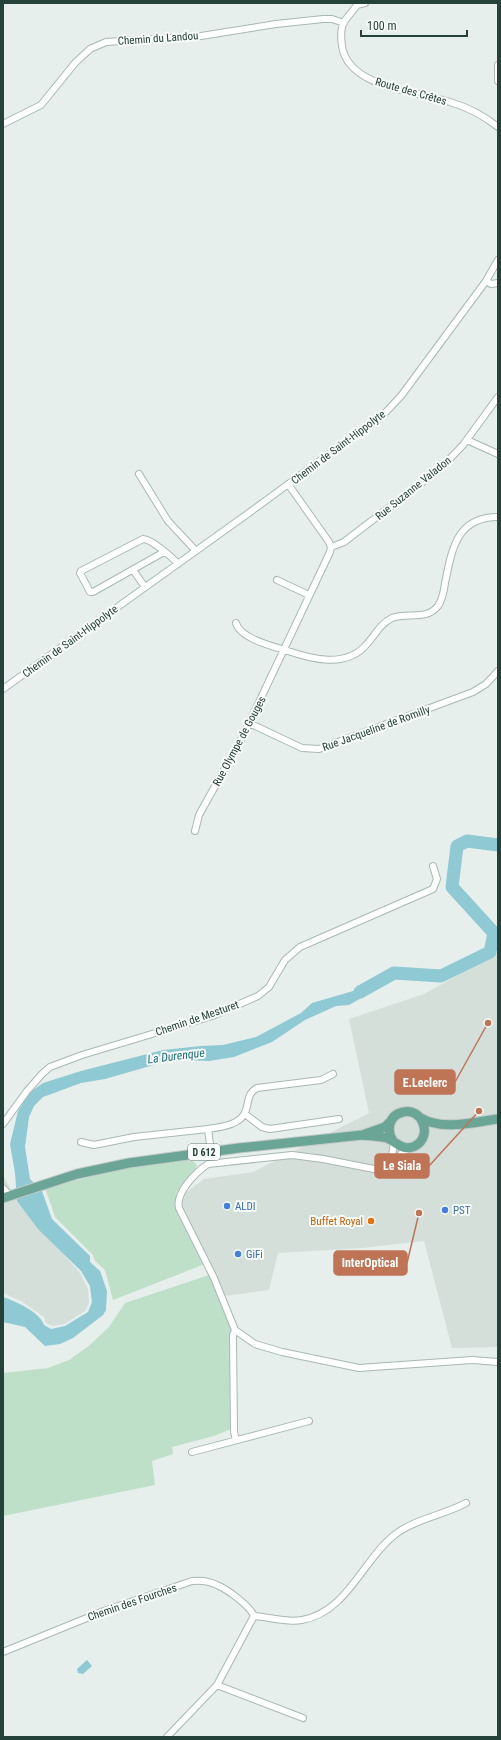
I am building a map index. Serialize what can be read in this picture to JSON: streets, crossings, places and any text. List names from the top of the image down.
{
  "streets": {
    "main road": ["D 612"],
    "street": [
      "Chemin du Landou",
      "Route des Crêtes",
      "Chemin de Saint-Hippolyte",
      "Rue Suzanne Valadon",
      "Rue Jacqueline de Romilly",
      "Rue Olympe de Gouges",
      "Chemin de Mesturet",
      "Chemin des Fourches"
    ]
  },
  "crossings": [
    ["Chemin du Landou", "Route des Crêtes"],
    ["Rue Suzanne Valadon", "Rue Olympe de Gouges"],
    ["Rue Jacqueline de Romilly", "Rue Olympe de Gouges"]
  ],
  "water": ["La Durenque"],
  "places": [
    "E.Leclerc",
    "Le Siala",
    "ALDI",
    "PST",
    "InterOptical",
    "Buffet Royal",
    "GiFi"
  ],
  "scale_bar": "100 m"
}
